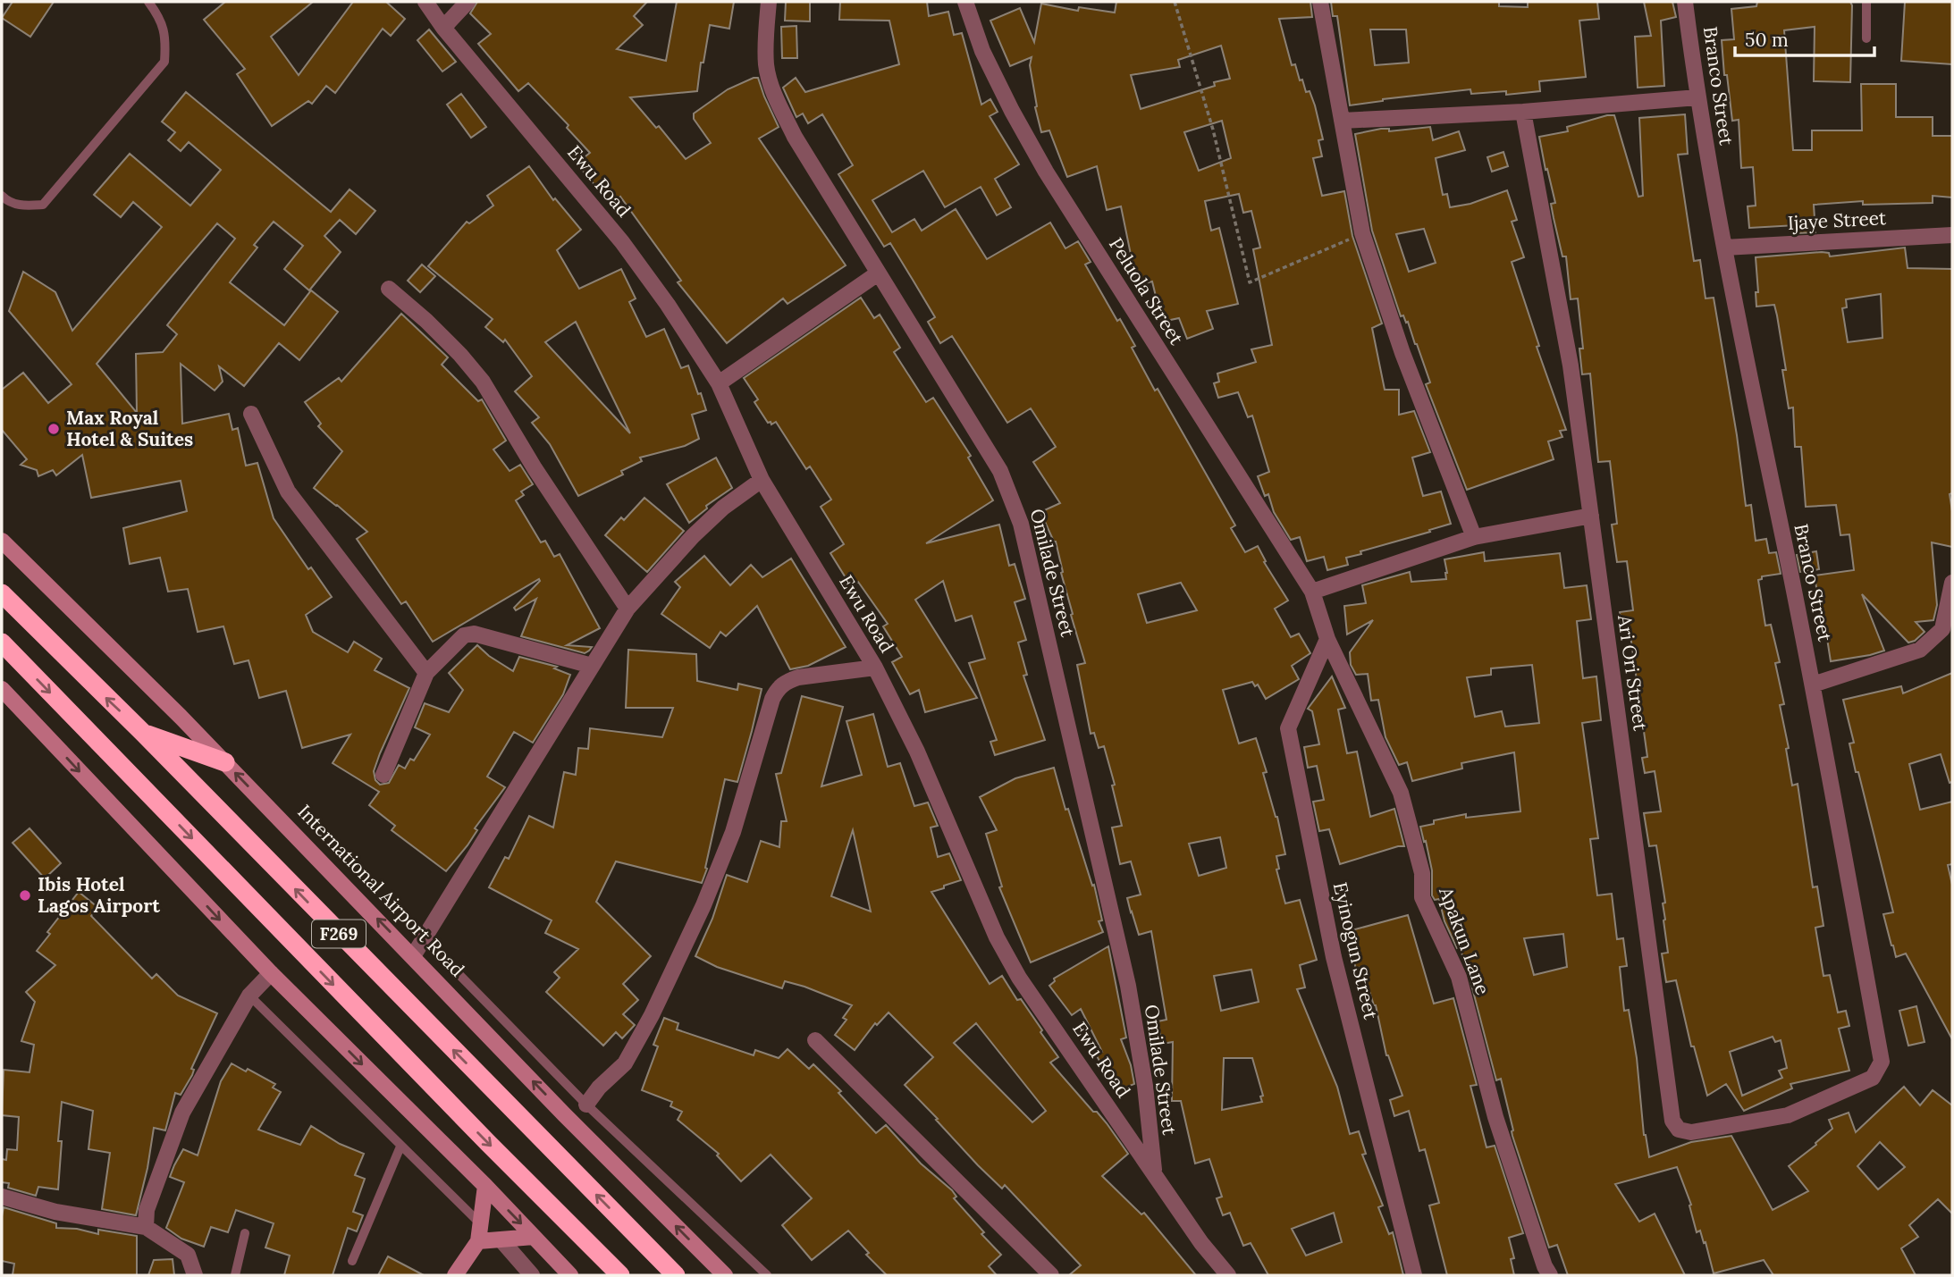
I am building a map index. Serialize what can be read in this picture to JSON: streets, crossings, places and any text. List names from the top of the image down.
{
  "streets": {
    "highway": ["F269"],
    "main road": ["International Airport Road"],
    "street": [
      "Branco Street",
      "Ewu Road",
      "Ijaye Street",
      "Peluola Street",
      "Omilade Street",
      "Ari Ori Street",
      "Apakun Lane",
      "Eyinogun Street"
    ]
  },
  "crossings": [
    ["Branco Street", "Ijaye Street"],
    ["Branco Street", "Ari Ori Street"],
    ["Ewu Road", "Omilade Street"],
    ["Peluola Street", "Apakun Lane"],
    ["Apakun Lane", "Eyinogun Street"]
  ],
  "places": ["Max Royal Hotel & Suites", "Ibis Hotel Lagos Airport"],
  "scale_bar": "50 m"
}
